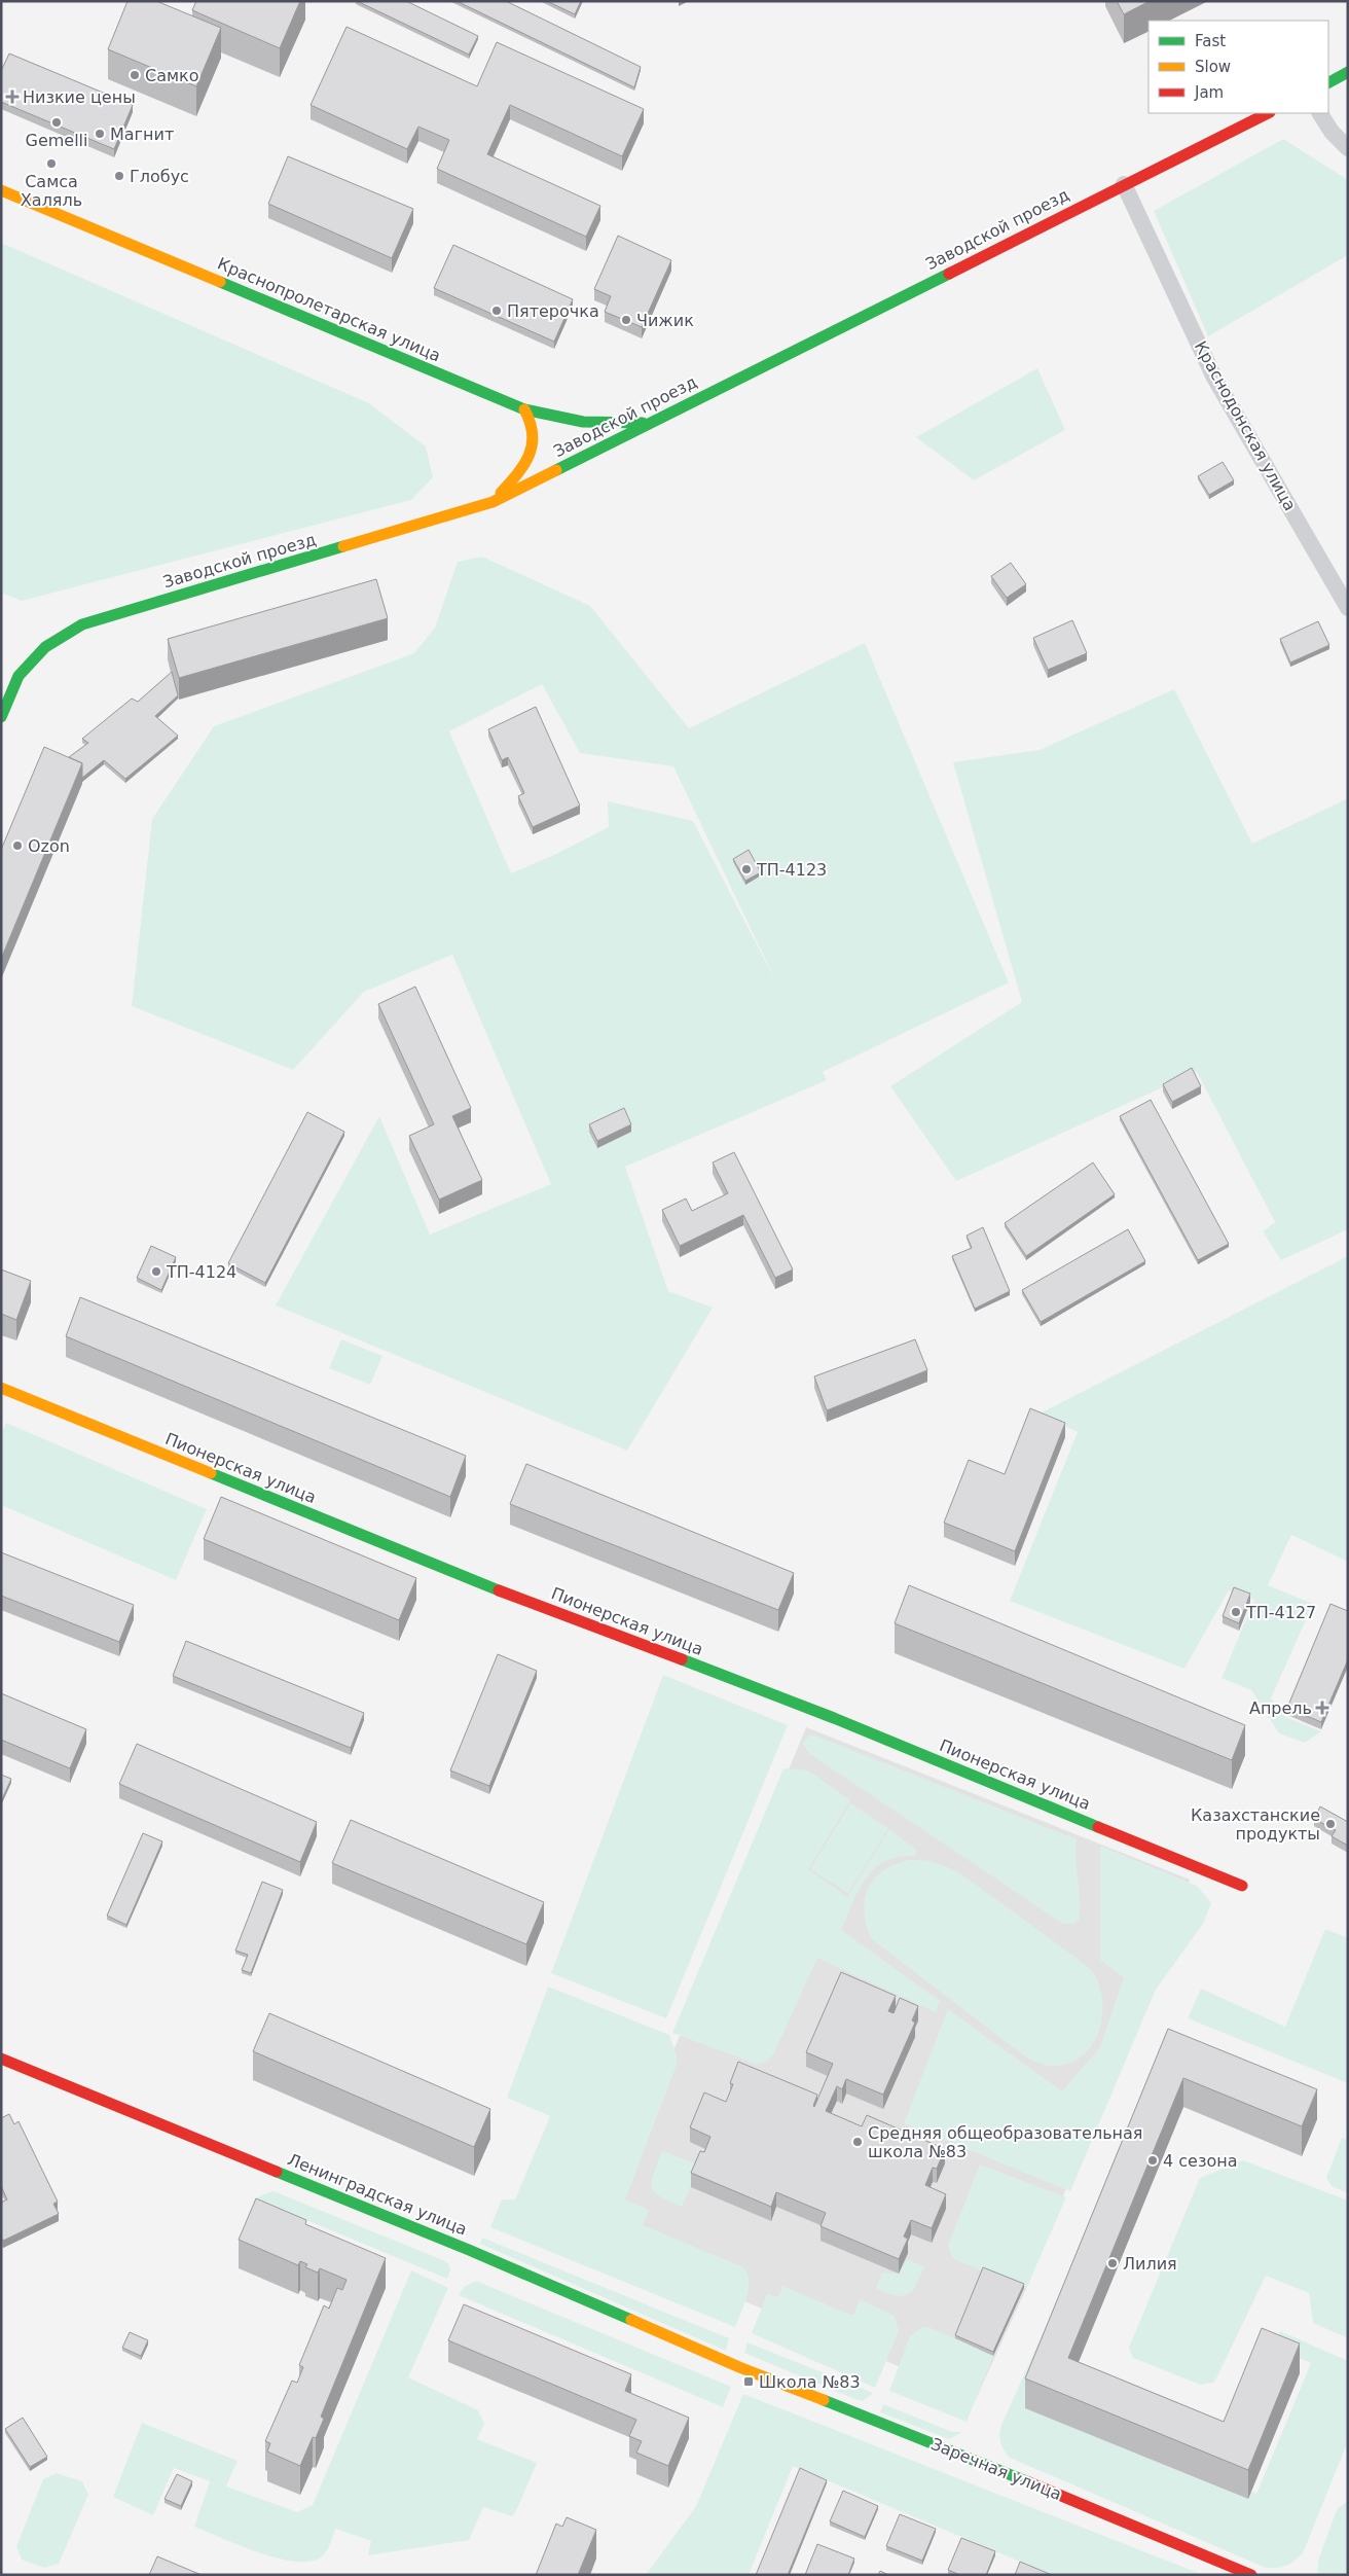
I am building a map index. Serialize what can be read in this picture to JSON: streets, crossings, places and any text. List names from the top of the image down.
{
  "streets": {
    "street": [
      "Заводской проезд",
      "Краснопролетарская улица",
      "Краснодонская улица",
      "Пионерская улица",
      "Ленинградская улица",
      "Заречная улица"
    ]
  },
  "crossings": [
    ["Заводской проезд", "Краснопролетарская улица"],
    ["Заводской проезд", "Краснодонская улица"],
    ["Ленинградская улица", "Заречная улица"]
  ],
  "places": {
    "other": [
      "Самко",
      "Gemelli",
      "Магнит",
      "Самса Халяль",
      "Глобус",
      "Пятерочка",
      "Чижик",
      "Ozon",
      "ТП-4123",
      "ТП-4124",
      "ТП-4127",
      "Казахстанские продукты",
      "Средняя общеобразовательная школа №83",
      "4 сезона",
      "Лилия"
    ],
    "health": ["Низкие цены", "Апрель"],
    "transit": ["Школа №83"]
  },
  "legend": ["Fast", "Slow", "Jam"]
}
